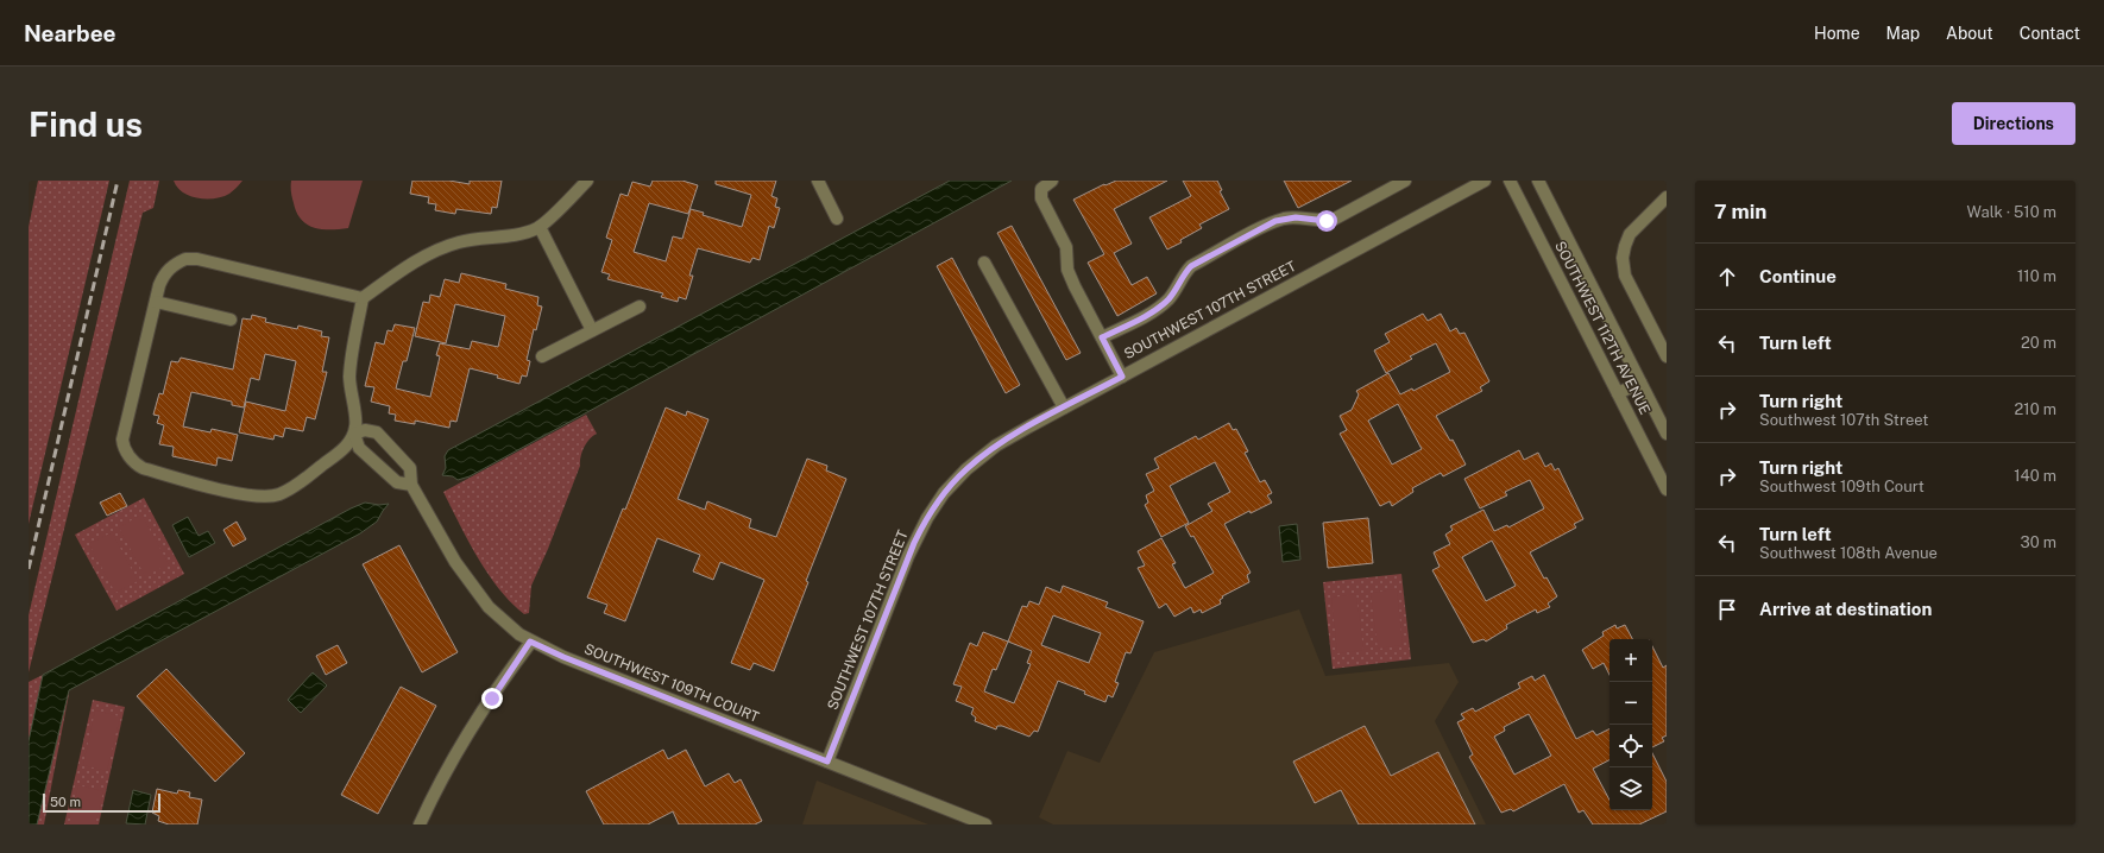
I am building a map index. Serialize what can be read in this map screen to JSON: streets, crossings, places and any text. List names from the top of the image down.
{
  "streets": {
    "street": ["SOUTHWEST 107TH STREET", "SOUTHWEST 112TH AVENUE", "SOUTHWEST 109TH COURT"]
  },
  "crossings": [
    ["SOUTHWEST 107TH STREET", "SOUTHWEST 109TH COURT"]
  ],
  "scale_bar": "50 m",
  "page": {
    "header": "Nearbee",
    "nav": [
      "Home",
      "Map",
      "About",
      "Contact"
    ],
    "buttons": "Directions",
    "title": "Find us",
    "heading": ["7 min", "Walk · 510 m"],
    "list": [
      ["Continue", "110 m"],
      ["Turn left", "20 m"],
      ["Turn right", "Southwest 107th Street", "210 m"],
      ["Turn right", "Southwest 109th Court", "140 m"],
      ["Turn left", "Southwest 108th Avenue", "30 m"],
      "Arrive at destination"
    ],
    "map_buttons": ["+", "−"],
    "scale": "50 m"
  }
}
